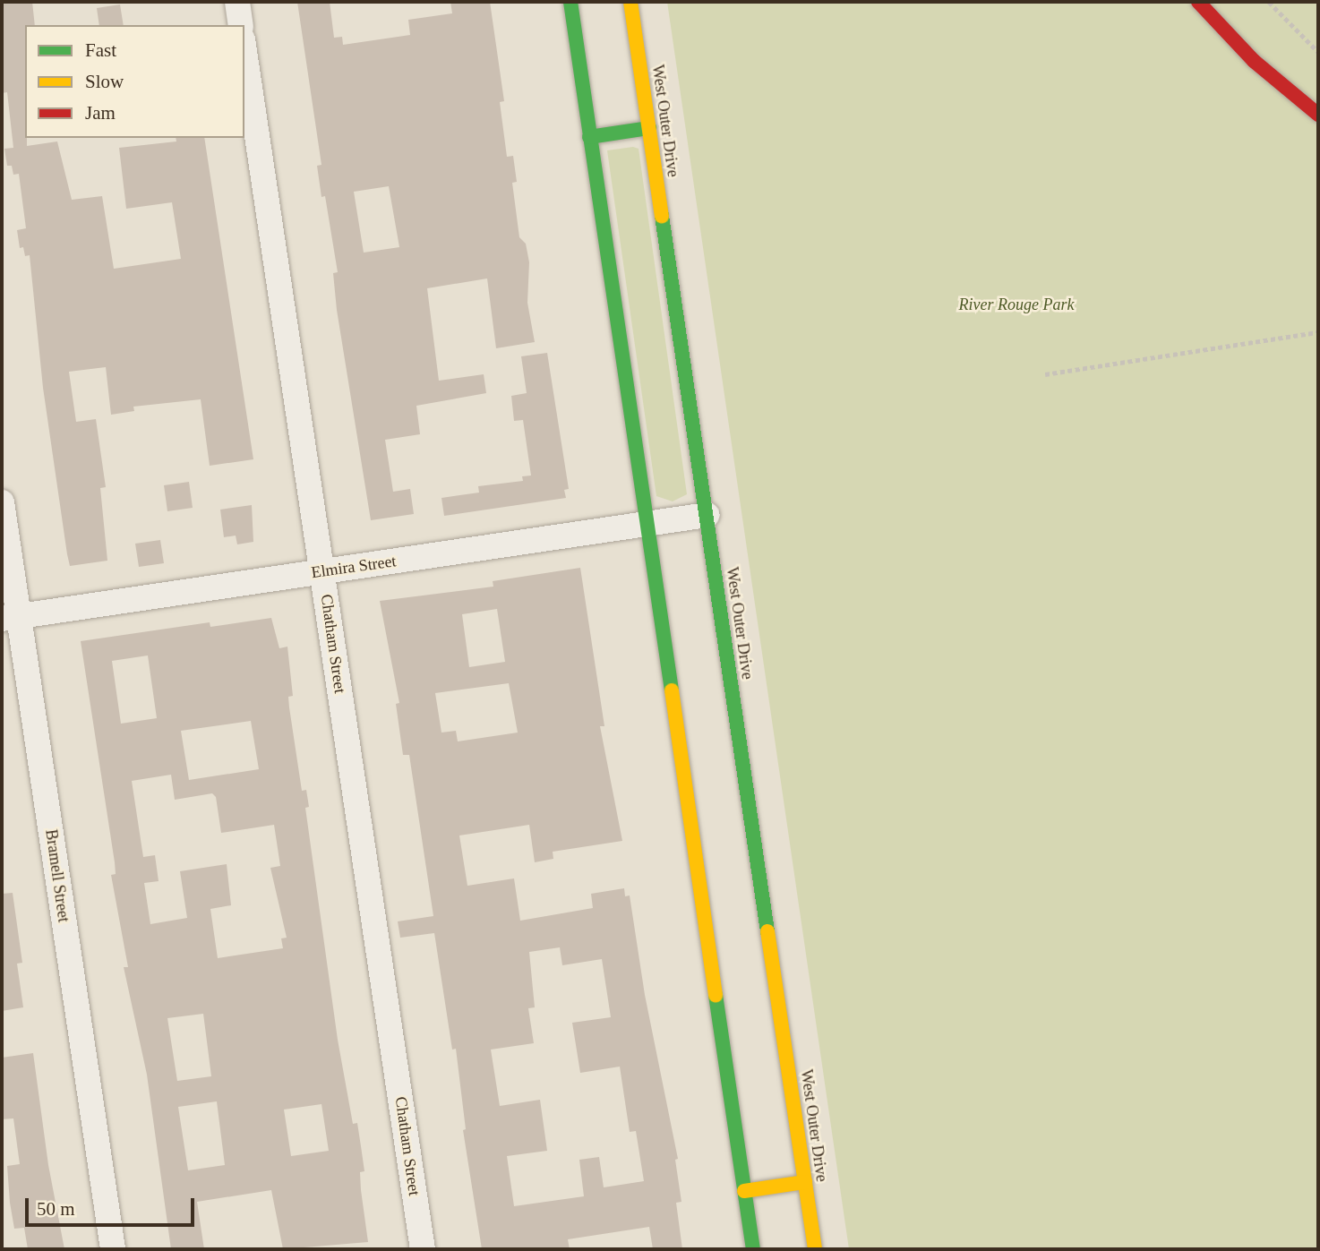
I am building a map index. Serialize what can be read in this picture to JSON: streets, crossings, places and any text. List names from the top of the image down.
{
  "streets": {
    "main road": ["West Outer Drive"],
    "street": ["Elmira Street", "Chatham Street", "Bramell Street"]
  },
  "crossings": [
    ["West Outer Drive", "Elmira Street"],
    ["Elmira Street", "Chatham Street"],
    ["Elmira Street", "Bramell Street"]
  ],
  "parks": ["River Rouge Park"],
  "legend": ["Fast", "Slow", "Jam"],
  "scale_bar": "50 m"
}
